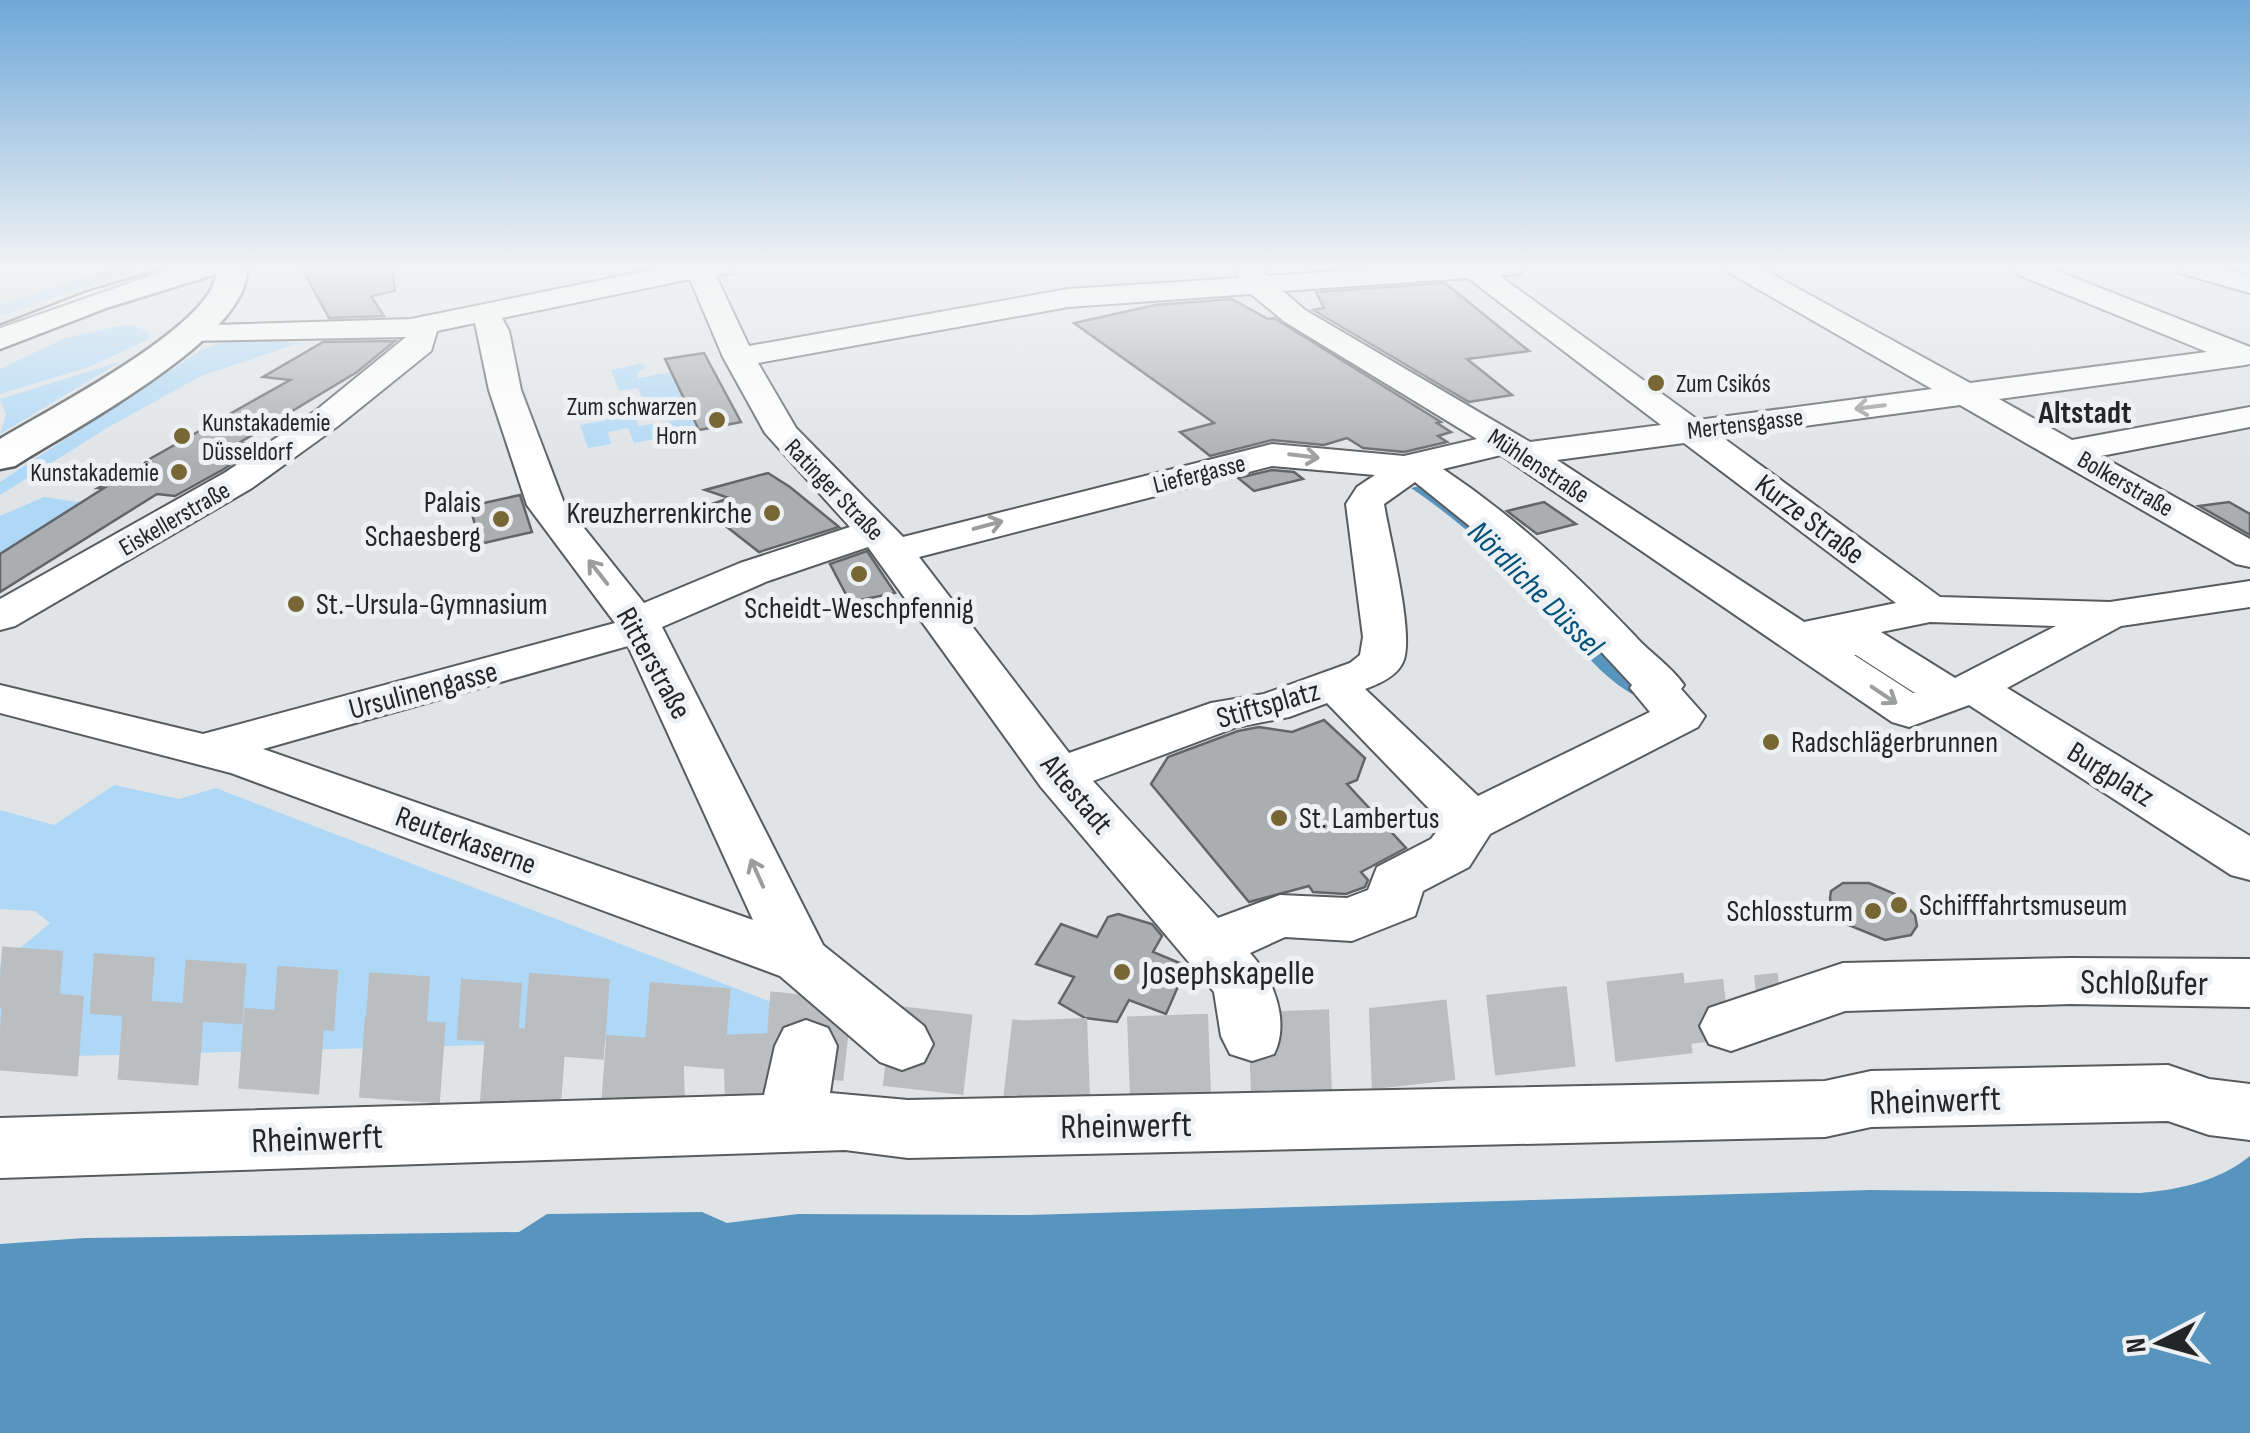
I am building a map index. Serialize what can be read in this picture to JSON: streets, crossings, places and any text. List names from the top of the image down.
{
  "streets": {
    "street": [
      "Mertensgasse",
      "Mühlenstraße",
      "Liefergasse",
      "Bolkerstraße",
      "Ratinger Straße",
      "Eiskellerstraße",
      "Kurze Straße",
      "Ritterstraße",
      "Ursulinengasse",
      "Stiftsplatz",
      "Burgplatz",
      "Altestadt",
      "Reuterkaserne",
      "Schloßufer",
      "Rheinwerft"
    ]
  },
  "crossings": [
    ["Mertensgasse", "Mühlenstraße"],
    ["Mertensgasse", "Liefergasse"],
    ["Mertensgasse", "Bolkerstraße"],
    ["Mertensgasse", "Kurze Straße"],
    ["Mühlenstraße", "Liefergasse"],
    ["Liefergasse", "Ratinger Straße"],
    ["Liefergasse", "Ursulinengasse"],
    ["Liefergasse", "Altestadt"],
    ["Ratinger Straße", "Ursulinengasse"],
    ["Ratinger Straße", "Altestadt"],
    ["Ritterstraße", "Ursulinengasse"],
    ["Ritterstraße", "Reuterkaserne"],
    ["Ursulinengasse", "Altestadt"],
    ["Ursulinengasse", "Reuterkaserne"],
    ["Stiftsplatz", "Altestadt"]
  ],
  "one_way": ["Liefergasse", "Ritterstraße"],
  "districts": ["Altstadt"],
  "water": ["Nördliche Düssel"],
  "places": [
    "Zum Csikós",
    "Zum schwarzen Horn",
    "Kunstakademie Düsseldorf",
    "Kunstakademie",
    "Kreuzherrenkirche",
    "Palais Schaesberg",
    "Scheidt-Weschpfennig",
    "St.-Ursula-Gymnasium",
    "Radschlägerbrunnen",
    "St. Lambertus",
    "Schifffahrtsmuseum",
    "Schlossturm",
    "Josephskapelle"
  ],
  "north": "left"
}
